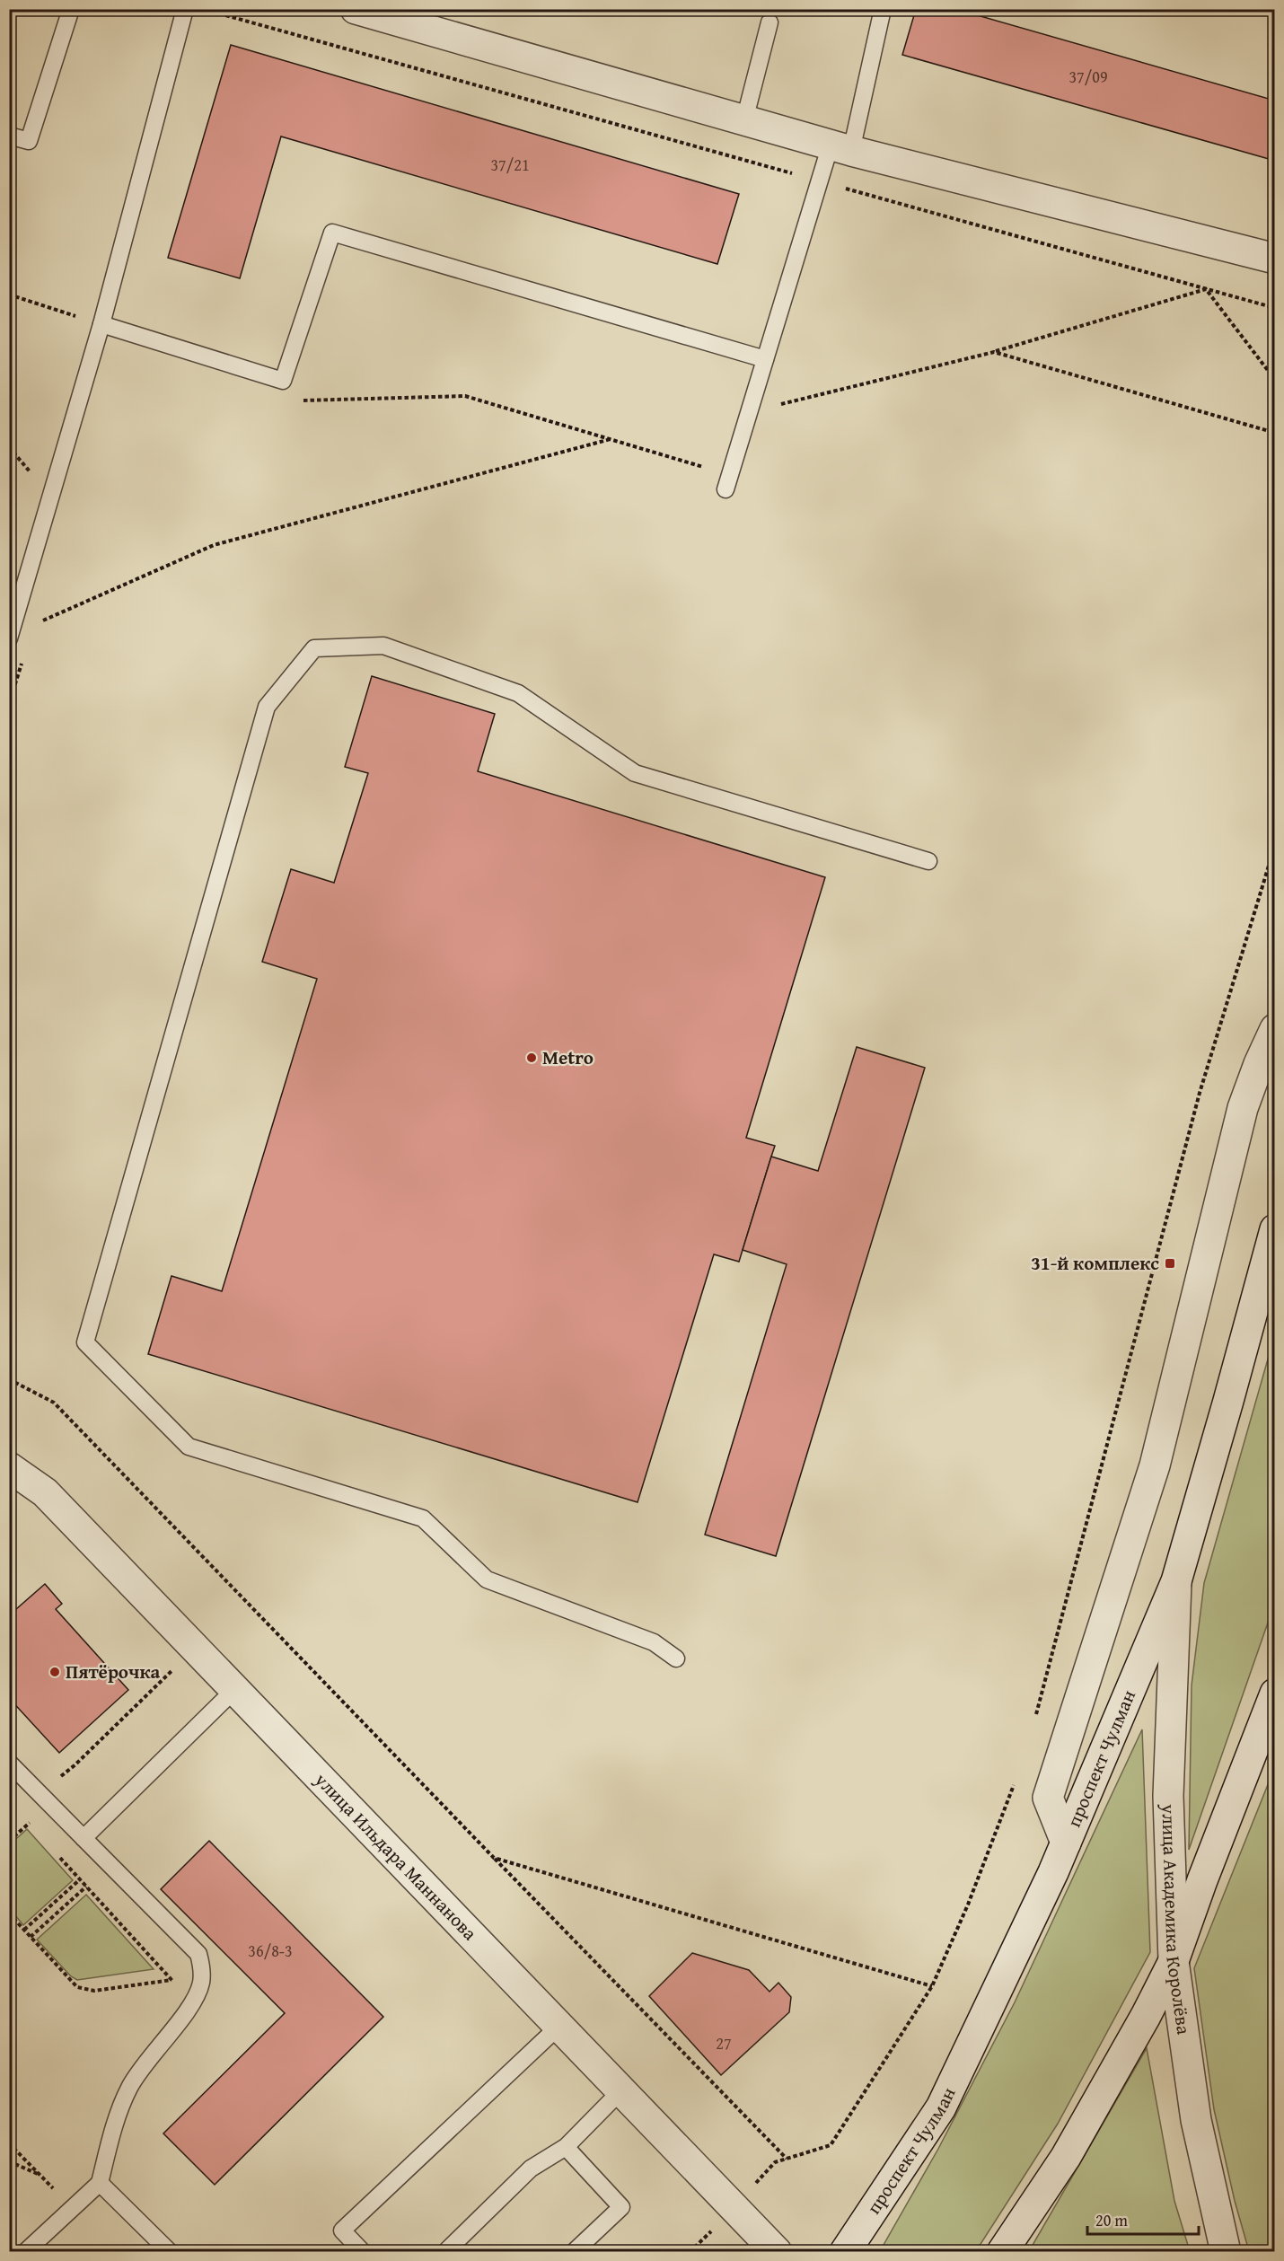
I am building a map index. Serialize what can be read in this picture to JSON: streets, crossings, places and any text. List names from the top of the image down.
{
  "streets": {
    "street": ["проспект Чулман", "улица Ильдара Маннанова", "улица Академика Королёва"]
  },
  "crossings": [
    ["проспект Чулман", "улица Академика Королёва"]
  ],
  "places": {
    "other": ["Metro", "Пятёрочка"],
    "transit": ["31-й комплекс"]
  },
  "house_numbers": [
    "37/09",
    "37/21",
    "36/8-3",
    "27"
  ],
  "scale_bar": "20 m"
}
